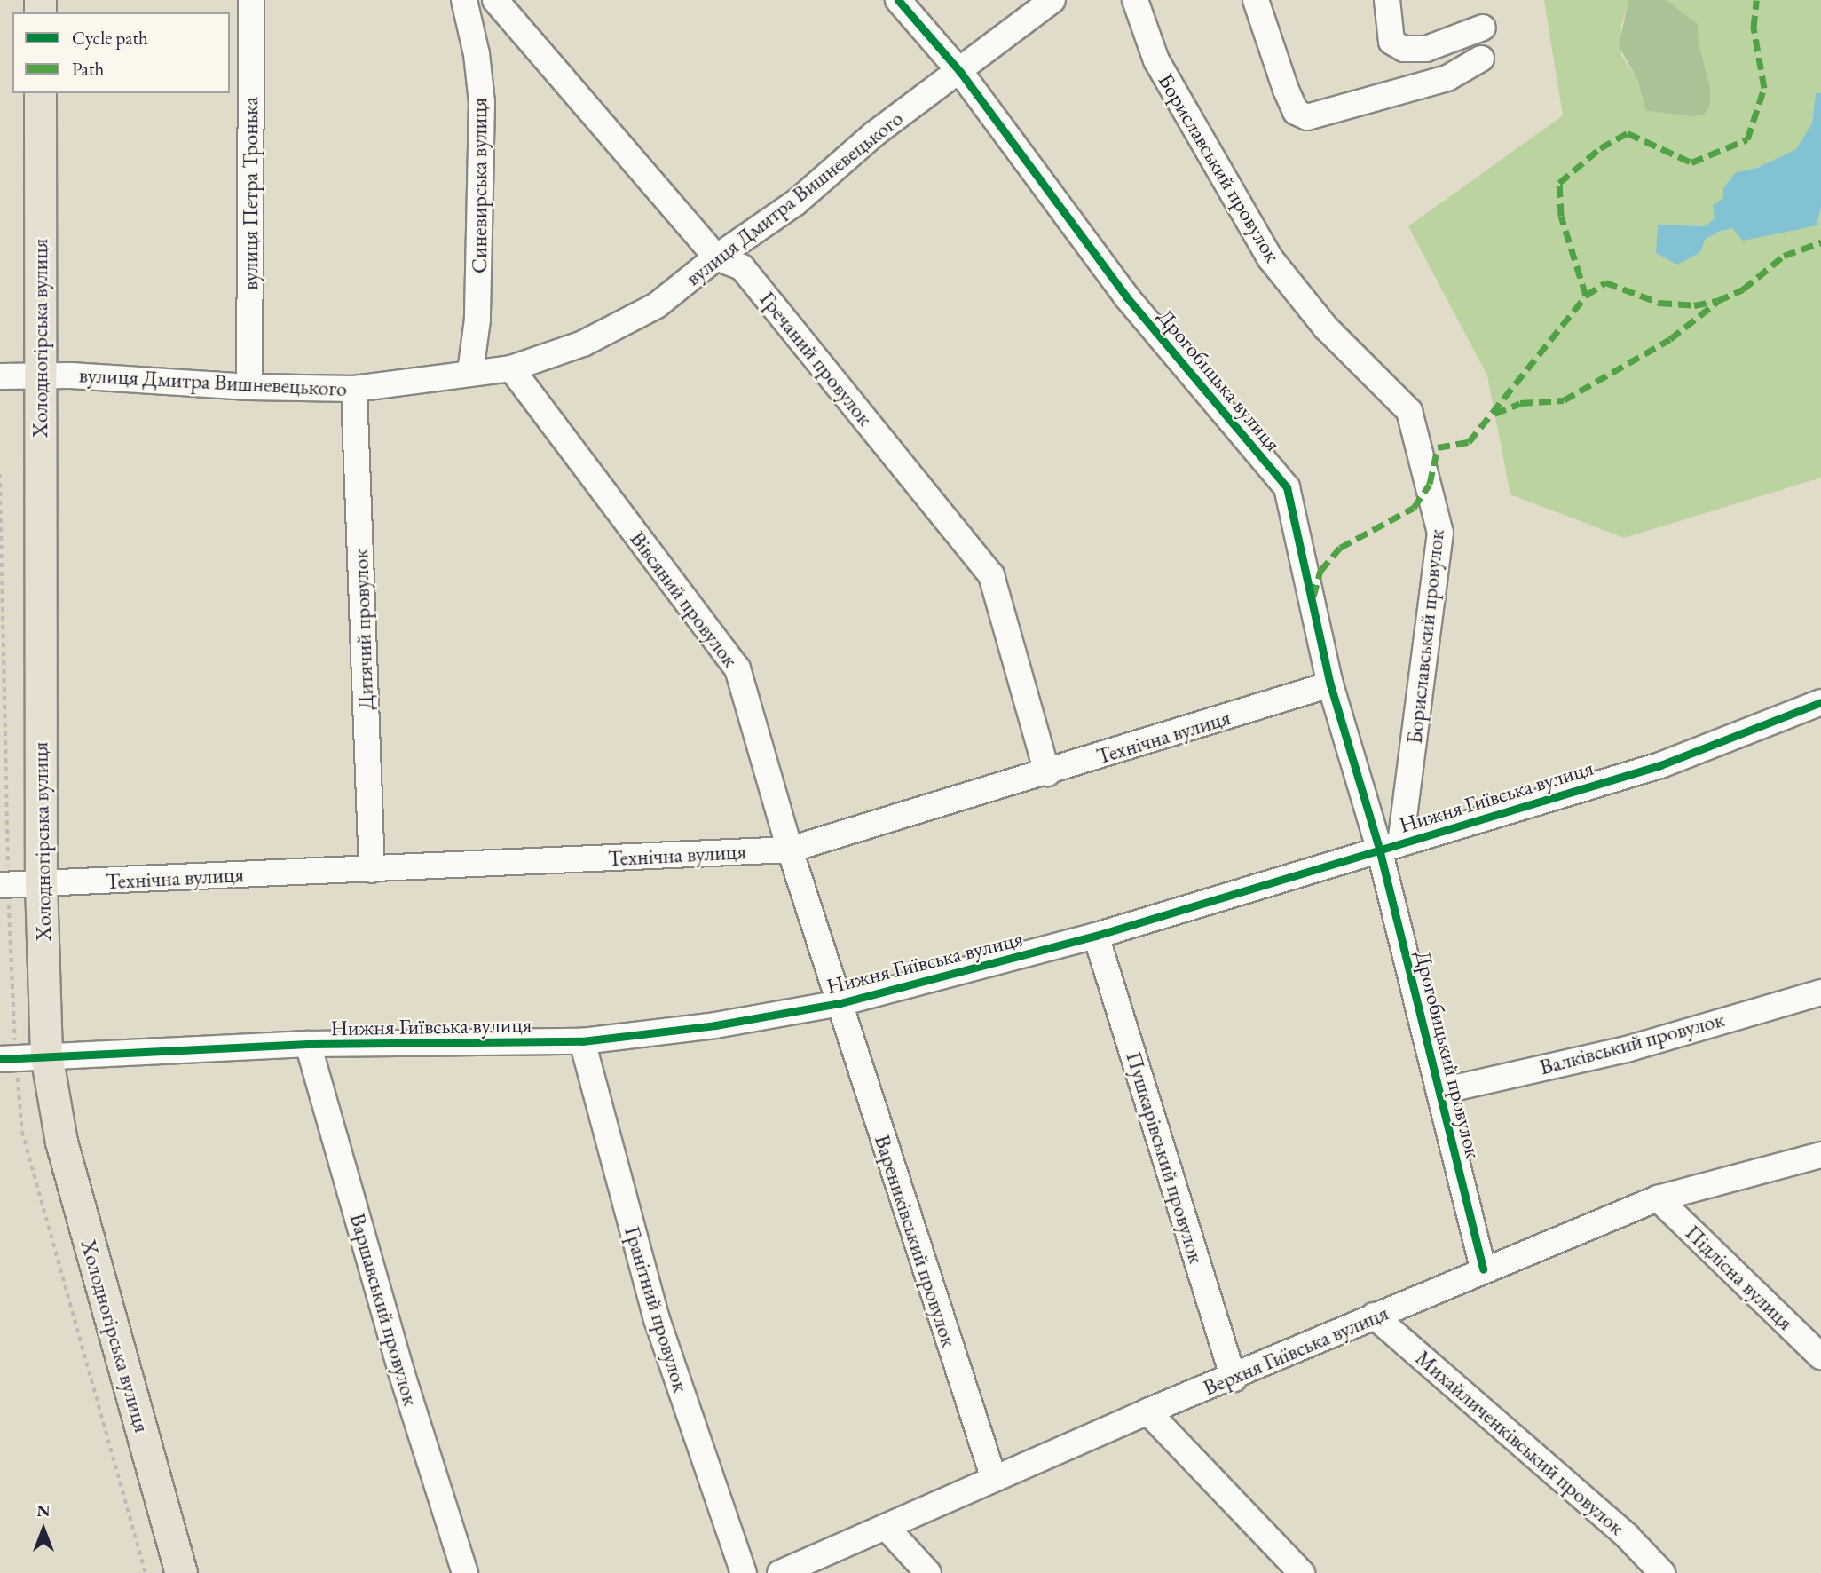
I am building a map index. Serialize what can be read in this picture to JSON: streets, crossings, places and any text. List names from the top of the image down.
{
  "streets": {
    "main road": ["Холодногірська вулиця"],
    "street": [
      "Бориславський провулок",
      "Синевирська вулиця",
      "вулиця Петра Тронька",
      "вулиця Дмитра Вишневецького",
      "Гречаний провулок",
      "Дрогобицька вулиця",
      "Вівсяний провулок",
      "Дитячий провулок",
      "Технічна вулиця",
      "Нижня Гиївська вулиця",
      "Валківський провулок",
      "Дрогобицький провулок",
      "Пушкарівський провулок",
      "Варениківський провулок",
      "Підлісна вулиця",
      "Варшавський провулок",
      "Гранітний провулок",
      "Верхня Гиївська вулиця",
      "Михайличенківський провулок"
    ]
  },
  "crossings": [
    ["Бориславський провулок", "Дрогобицька вулиця"],
    ["Бориславський провулок", "Нижня Гиївська вулиця"],
    ["Бориславський провулок", "Дрогобицький провулок"],
    ["Синевирська вулиця", "вулиця Дмитра Вишневецького"],
    ["вулиця Петра Тронька", "вулиця Дмитра Вишневецького"],
    ["вулиця Дмитра Вишневецького", "Холодногірська вулиця"],
    ["вулиця Дмитра Вишневецького", "Гречаний провулок"],
    ["вулиця Дмитра Вишневецького", "Дрогобицька вулиця"],
    ["вулиця Дмитра Вишневецького", "Вівсяний провулок"],
    ["вулиця Дмитра Вишневецького", "Дитячий провулок"],
    ["Холодногірська вулиця", "Технічна вулиця"],
    ["Холодногірська вулиця", "Нижня Гиївська вулиця"],
    ["Гречаний провулок", "Технічна вулиця"],
    ["Дрогобицька вулиця", "Технічна вулиця"],
    ["Дрогобицька вулиця", "Нижня Гиївська вулиця"],
    ["Дрогобицька вулиця", "Дрогобицький провулок"],
    ["Вівсяний провулок", "Технічна вулиця"],
    ["Вівсяний провулок", "Нижня Гиївська вулиця"],
    ["Вівсяний провулок", "Варениківський провулок"],
    ["Дитячий провулок", "Технічна вулиця"],
    ["Нижня Гиївська вулиця", "Дрогобицький провулок"],
    ["Нижня Гиївська вулиця", "Пушкарівський провулок"],
    ["Нижня Гиївська вулиця", "Варениківський провулок"],
    ["Нижня Гиївська вулиця", "Варшавський провулок"],
    ["Нижня Гиївська вулиця", "Гранітний провулок"],
    ["Валківський провулок", "Дрогобицький провулок"],
    ["Дрогобицький провулок", "Верхня Гиївська вулиця"],
    ["Пушкарівський провулок", "Верхня Гиївська вулиця"],
    ["Варениківський провулок", "Верхня Гиївська вулиця"],
    ["Підлісна вулиця", "Верхня Гиївська вулиця"],
    ["Верхня Гиївська вулиця", "Михайличенківський провулок"]
  ],
  "legend": ["Cycle path", "Path"],
  "north": "top"
}
